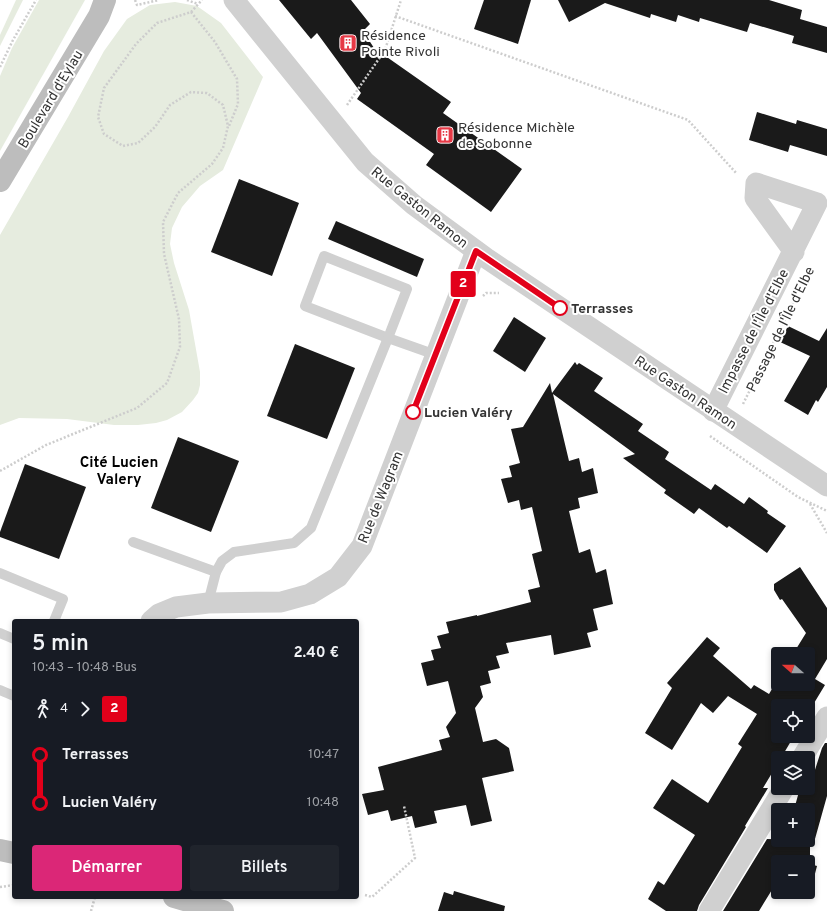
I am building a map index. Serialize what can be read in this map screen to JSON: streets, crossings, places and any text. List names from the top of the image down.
{
  "streets": {
    "main road": ["Boulevard d'Eylau"],
    "street": ["Rue Gaston Ramon", "Impasse de l'Île d'Elbe", "Rue de Wagram"],
    "path": ["Passage de l'Île d'Elbe"]
  },
  "crossings": [
    ["Rue Gaston Ramon", "Passage de l'Île d'Elbe"],
    ["Rue Gaston Ramon", "Impasse de l'Île d'Elbe"],
    ["Rue Gaston Ramon", "Rue de Wagram"]
  ],
  "districts": ["Cité Lucien Valery"],
  "places": {
    "building": ["Résidence Pointe Rivoli", "Résidence Michèle de Sobonne"],
    "other": ["Terrasses", "Lucien Valéry"]
  },
  "lines": ["bus line 2"],
  "north": "left",
  "page": {
    "on_map": "2",
    "heading": ["5 min", "10:43 – 10:48 · Bus", "2.40 €"],
    "map_buttons": ["+", "−"],
    "legs": ["4", "2"],
    "list": [
      {
        "name": "Terrasses",
        "value": "10:47"
      },
      {
        "name": "Lucien Valéry",
        "value": "10:48"
      }
    ],
    "buttons": ["Démarrer", "Billets"]
  }
}
